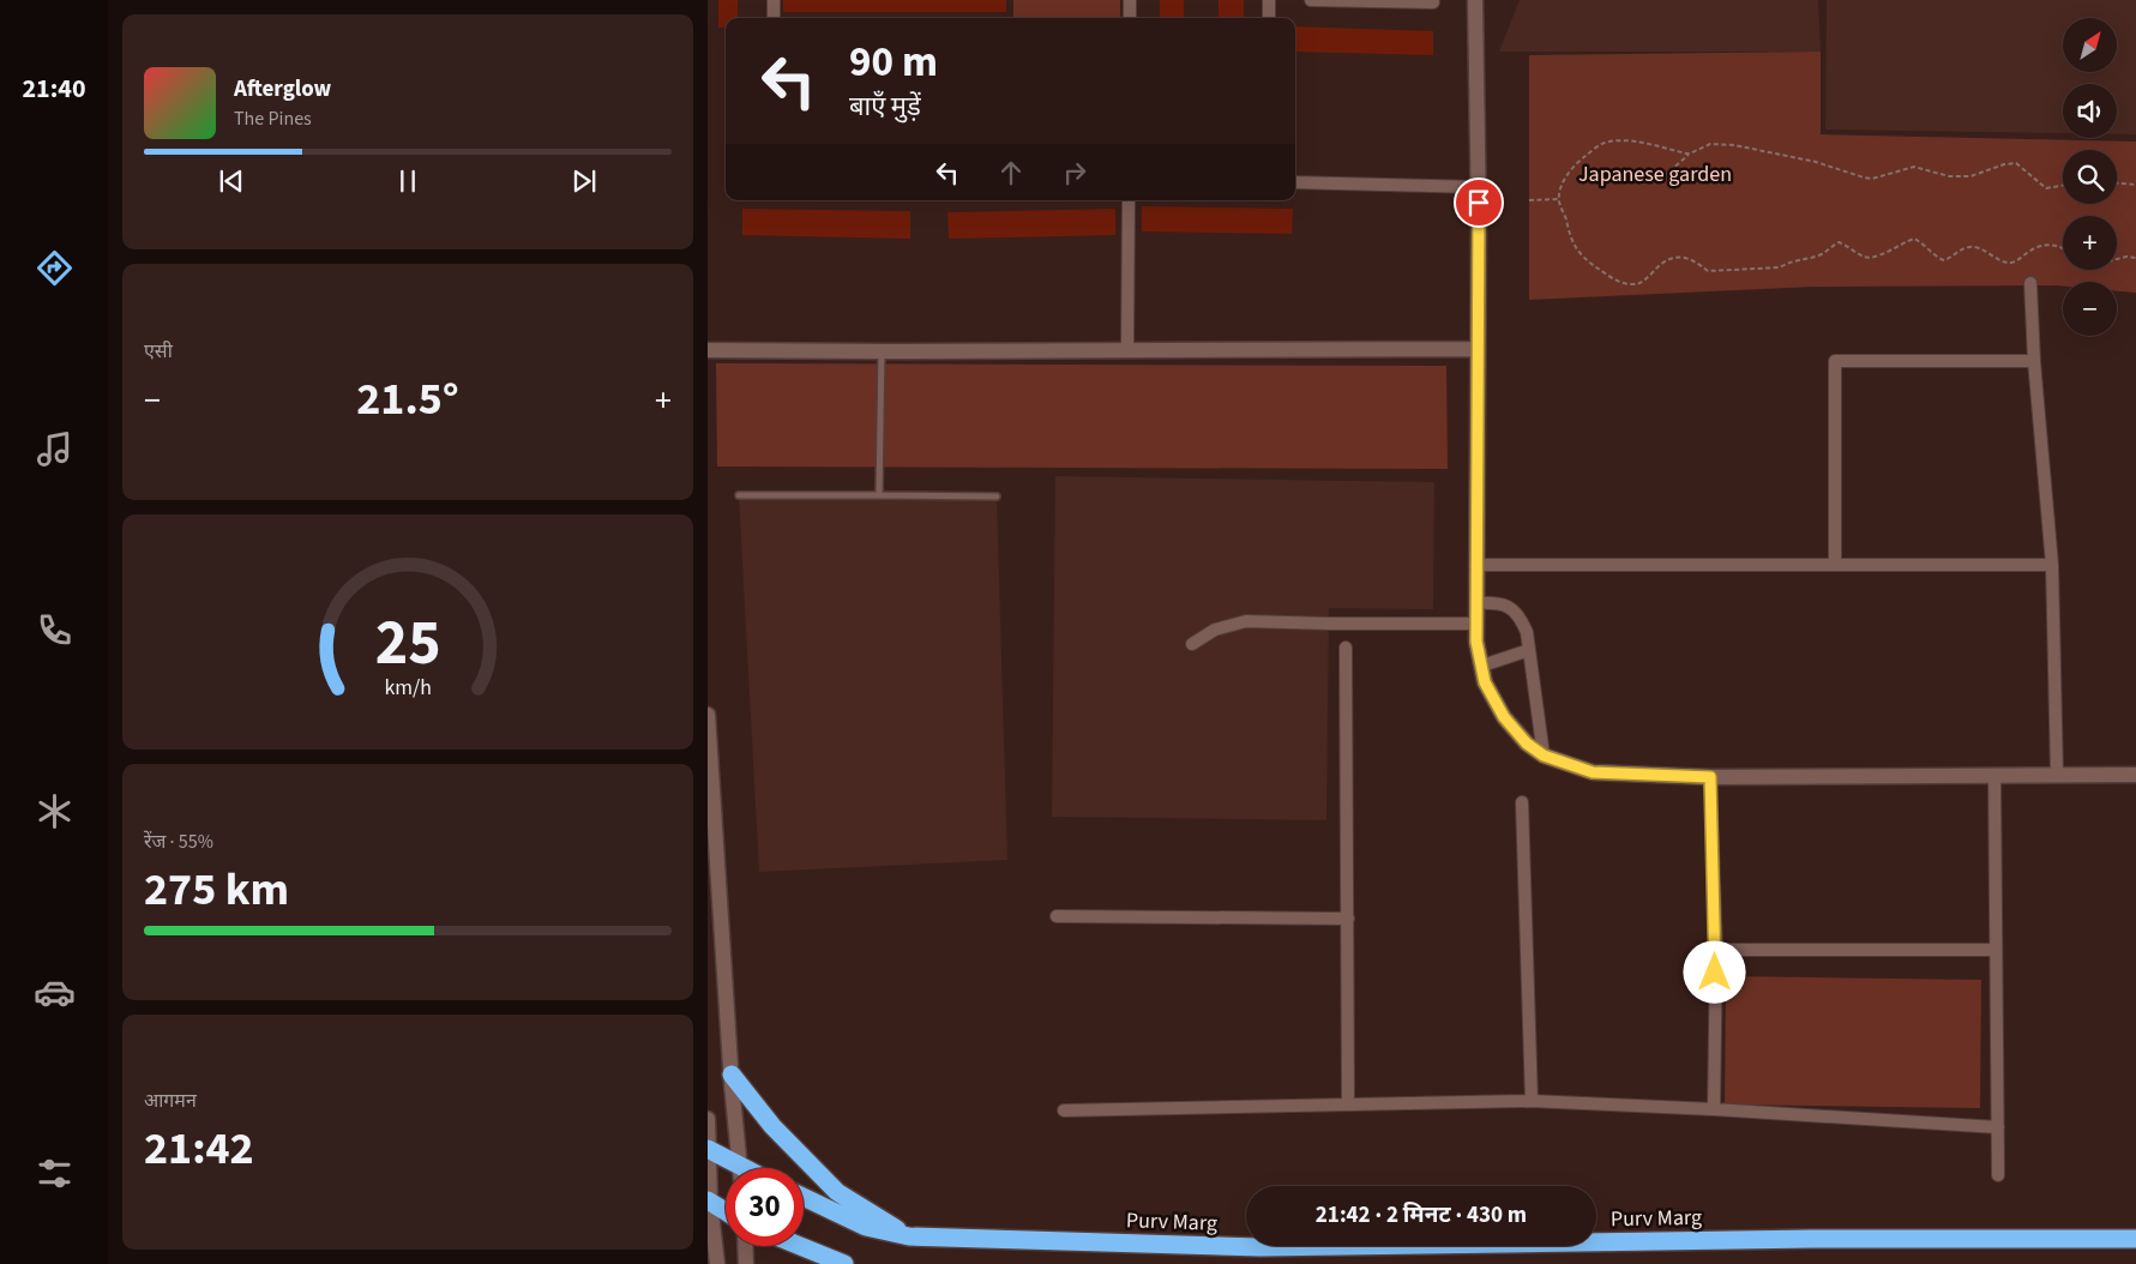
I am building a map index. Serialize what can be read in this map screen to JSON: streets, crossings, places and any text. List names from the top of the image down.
{
  "streets": {
    "highway": ["Purv Marg"]
  },
  "parks": ["Japanese garden"],
  "north": "top right",
  "page": {
    "tabs": "21:40",
    "map_buttons": ["+", "−"],
    "turn": ["90 m", "बाएँ मुड़ें"],
    "song": ["Afterglow", "The Pines"],
    "tile": [
      "एसी",
      ["रेंज · 55%", "275 km"],
      ["आगमन", "21:42"]
    ],
    "heat": ["−", "21.5°", "+"],
    "limit": "30",
    "trip": "21:42 · 2 मिनट · 430 m",
    "gauge": ["25", "km/h"]
  }
}
